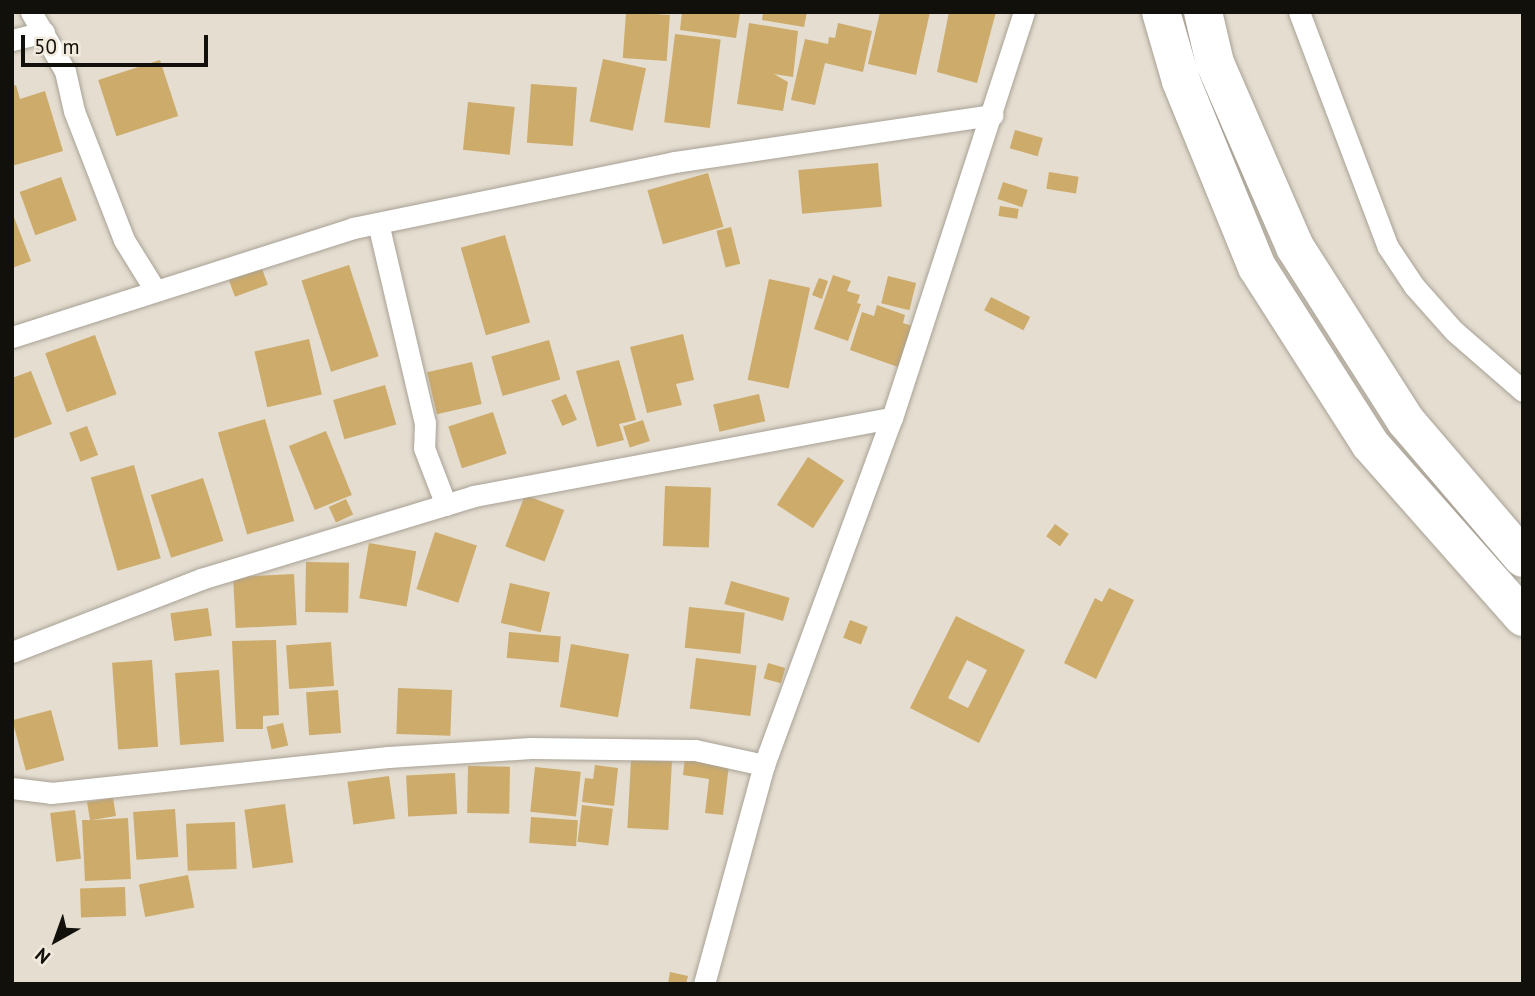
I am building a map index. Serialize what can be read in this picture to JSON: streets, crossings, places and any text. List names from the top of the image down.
{
  "scale_bar": "50 m",
  "north": "bottom left"
}
